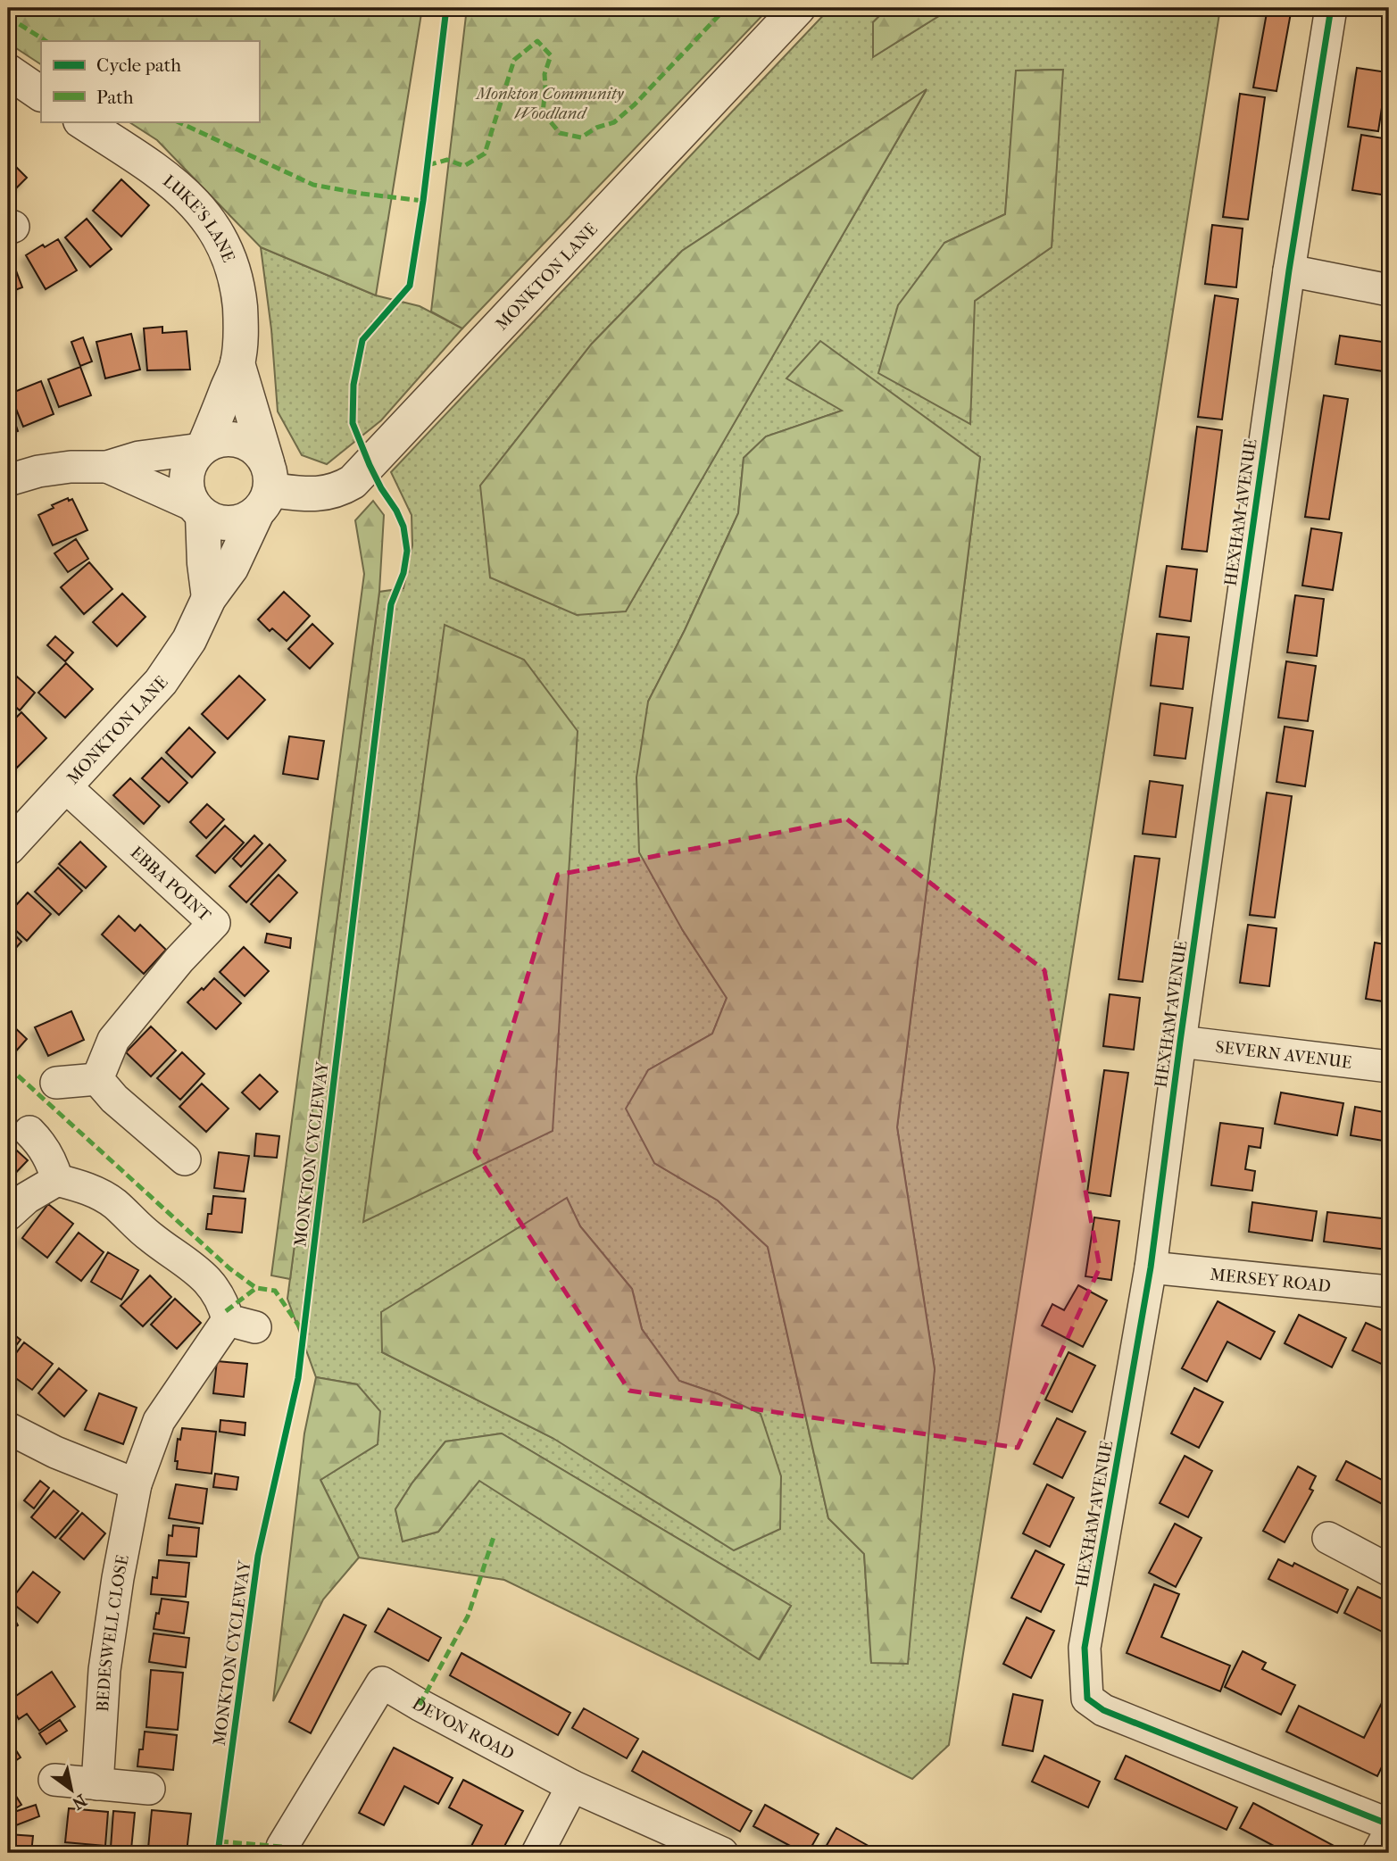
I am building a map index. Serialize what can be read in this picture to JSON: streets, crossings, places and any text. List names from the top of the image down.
{
  "streets": {
    "street": [
      "LUKE'S LANE",
      "MONKTON LANE",
      "HEXHAM AVENUE",
      "EBBA POINT",
      "SEVERN AVENUE",
      "MERSEY ROAD",
      "BEDESWELL CLOSE",
      "DEVON ROAD"
    ],
    "cycle path": ["MONKTON CYCLEWAY"]
  },
  "crossings": [
    ["LUKE'S LANE", "MONKTON LANE"],
    ["MONKTON LANE", "EBBA POINT"],
    ["HEXHAM AVENUE", "SEVERN AVENUE"],
    ["HEXHAM AVENUE", "MERSEY ROAD"]
  ],
  "parks": ["Monkton Community Woodland"],
  "legend": ["Cycle path", "Path"],
  "north": "bottom right"
}
